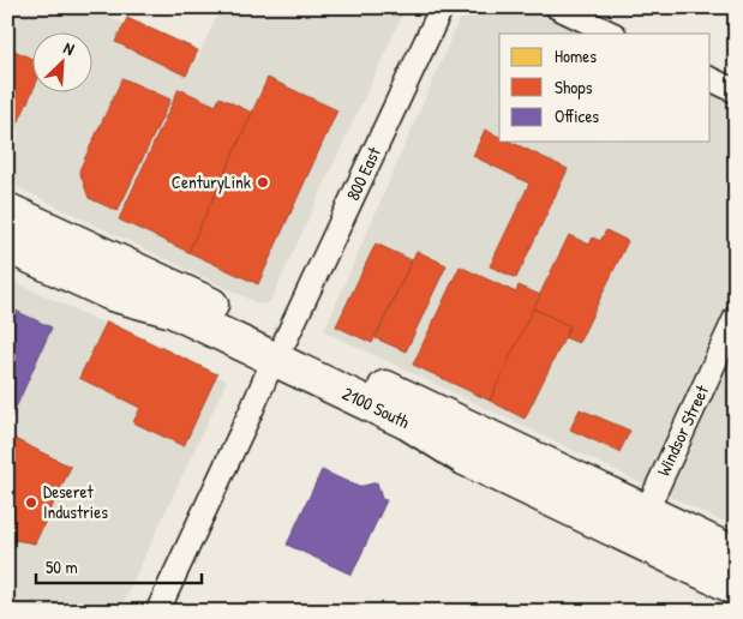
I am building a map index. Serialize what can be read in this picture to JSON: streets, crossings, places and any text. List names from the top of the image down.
{
  "streets": {
    "main road": ["2100 South"],
    "street": ["800 East", "Windsor Street"]
  },
  "crossings": [
    ["800 East", "2100 South"],
    ["2100 South", "Windsor Street"]
  ],
  "places": ["CenturyLink", "Deseret Industries"],
  "legend": ["Homes", "Shops", "Offices"],
  "scale_bar": "50 m",
  "north": "top right"
}
